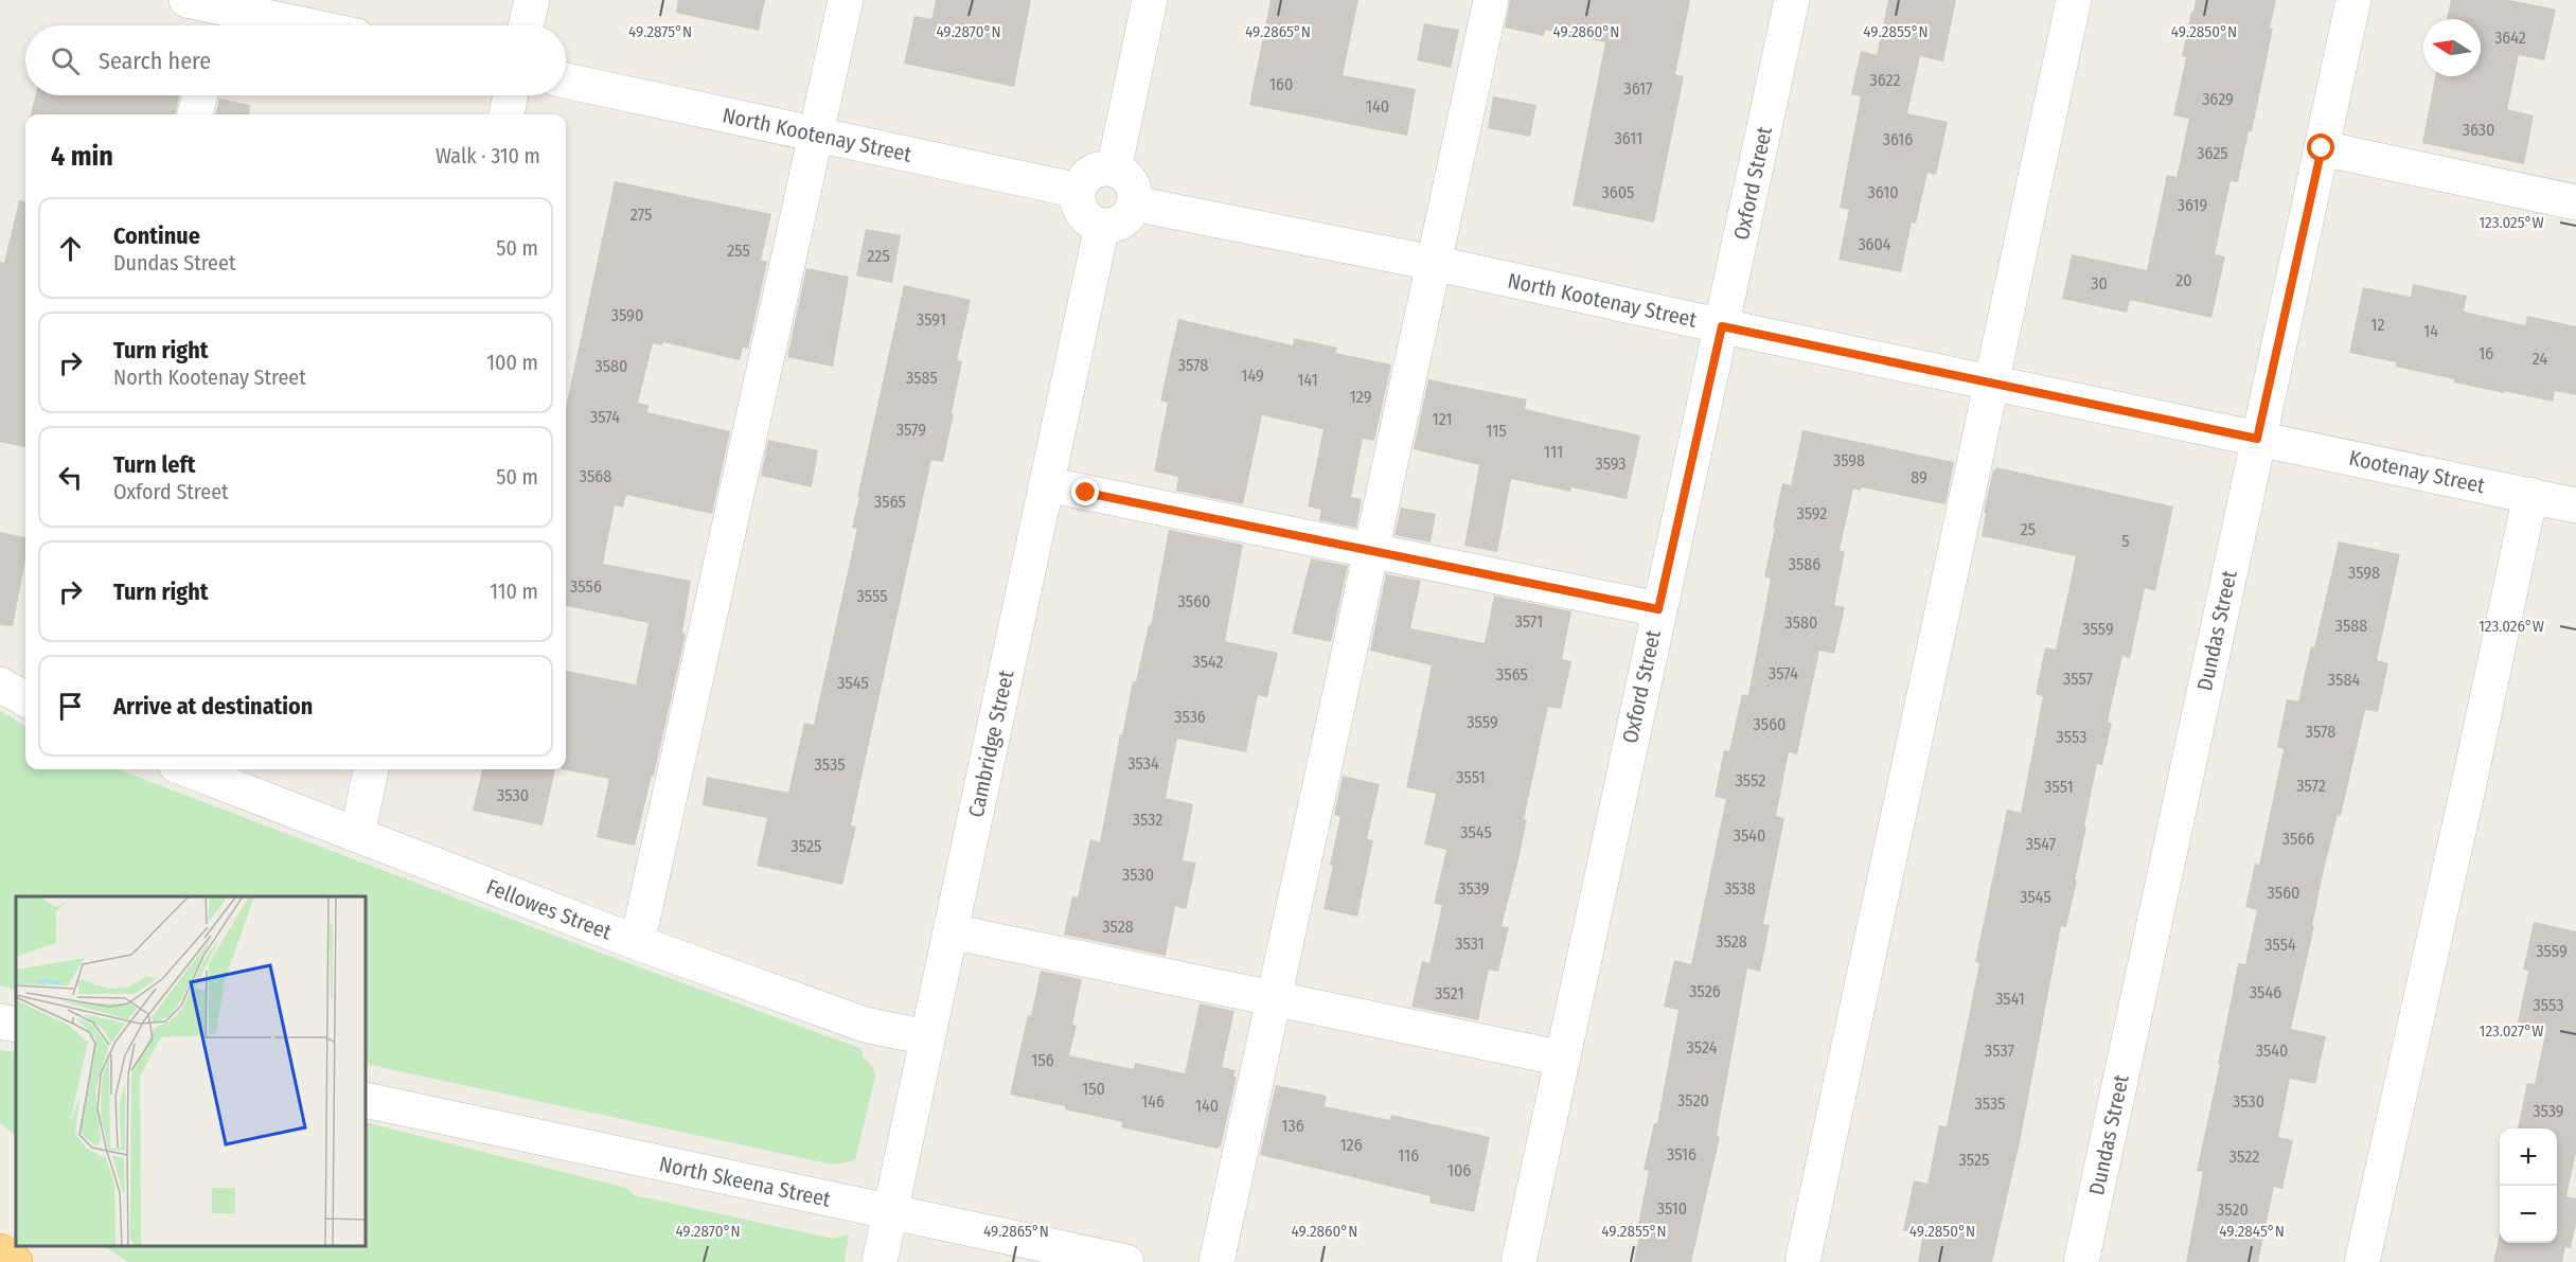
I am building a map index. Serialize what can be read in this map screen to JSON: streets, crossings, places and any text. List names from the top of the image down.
{
  "streets": {
    "street": [
      "North Kootenay Street",
      "Oxford Street",
      "Kootenay Street",
      "Dundas Street",
      "Cambridge Street",
      "Fellowes Street",
      "North Skeena Street"
    ]
  },
  "crossings": [
    ["North Kootenay Street", "Oxford Street"],
    ["North Kootenay Street", "Kootenay Street"],
    ["North Kootenay Street", "Dundas Street"],
    ["North Kootenay Street", "Cambridge Street"],
    ["Kootenay Street", "Dundas Street"],
    ["Cambridge Street", "Fellowes Street"],
    ["Cambridge Street", "North Skeena Street"]
  ],
  "house_numbers": [
    "3642",
    "3622",
    "160",
    "3617",
    "3629",
    "140",
    "3630",
    "3611",
    "3616",
    "3625",
    "3605",
    "3610",
    "3619",
    "275",
    "3604",
    "255",
    "225",
    "20",
    "30",
    "3590",
    "3591",
    "12",
    "14",
    "16",
    "24",
    "3578",
    "3580",
    "149",
    "3585",
    "141",
    "129",
    "3574",
    "121",
    "3579",
    "115",
    "111",
    "3598",
    "3593",
    "3568",
    "89",
    "3565",
    "3592",
    "25",
    "5",
    "3586",
    "3598",
    "3556",
    "3555",
    "3560",
    "3571",
    "3580",
    "3588",
    "3559",
    "3542",
    "3574",
    "3565",
    "3557",
    "3584",
    "3545",
    "3536",
    "3559",
    "3560",
    "3578",
    "3553",
    "3534",
    "3535",
    "3551",
    "3552",
    "3572",
    "3551",
    "3530",
    "3532",
    "3545",
    "3540",
    "3566",
    "3547",
    "3525",
    "3530",
    "3539",
    "3538",
    "3560",
    "3545",
    "3528",
    "3528",
    "3531",
    "3554",
    "3559",
    "3526",
    "3546",
    "3521",
    "3541",
    "3553",
    "3524",
    "3537",
    "3540",
    "156",
    "150",
    "3520",
    "146",
    "3530",
    "3535",
    "140",
    "3539",
    "136",
    "126",
    "3516",
    "116",
    "3522",
    "3525",
    "106",
    "3510",
    "3520"
  ],
  "north": "left",
  "page": {
    "search": "Search here",
    "heading": ["4 min", "Walk · 310 m"],
    "list": [
      ["Continue", "Dundas Street", "50 m"],
      ["Turn right", "North Kootenay Street", "100 m"],
      ["Turn left", "Oxford Street", "50 m"],
      ["Turn right", "110 m"],
      "Arrive at destination"
    ],
    "map_buttons": ["+", "−"]
  },
  "coordinates": [
    "49.2875°N",
    "49.2870°N",
    "49.2865°N",
    "49.2860°N",
    "49.2855°N",
    "49.2850°N",
    "123.025°W",
    "123.026°W",
    "123.027°W",
    "49.2845°N"
  ]
}
